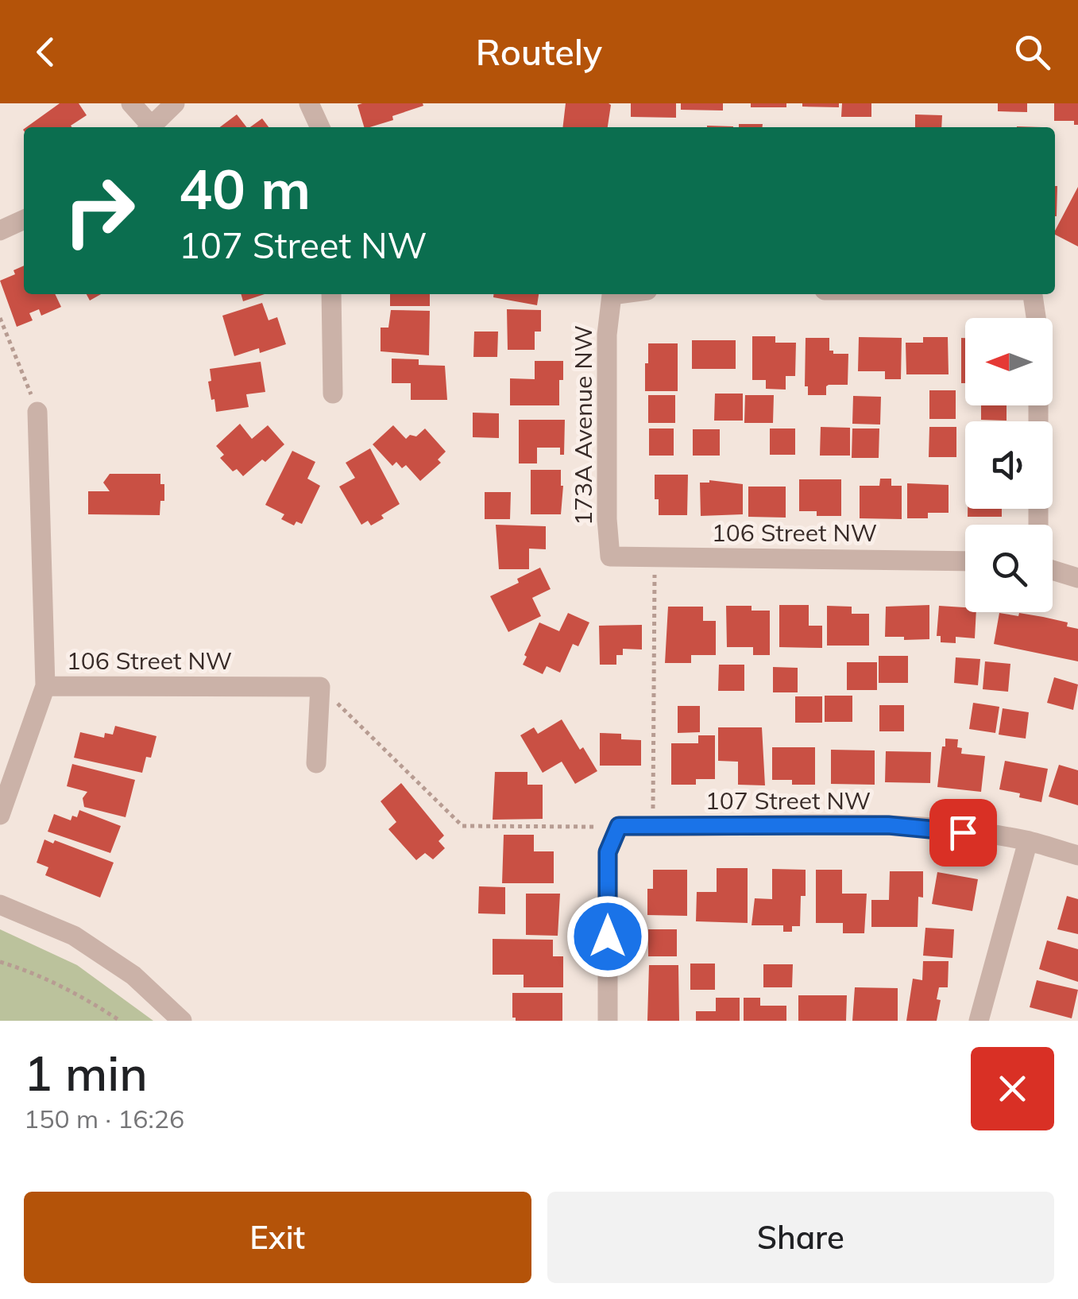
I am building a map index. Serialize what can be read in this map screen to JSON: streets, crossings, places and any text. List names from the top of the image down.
{
  "streets": {
    "street": ["173A Avenue NW", "106 Street NW", "107 Street NW"]
  },
  "crossings": [
    ["173A Avenue NW", "106 Street NW"]
  ],
  "north": "left",
  "page": {
    "header": "Routely",
    "turn": ["40 m", "107 Street NW"],
    "heading": ["1 min", "150 m · 16:26"],
    "buttons": ["Exit", "Share"]
  }
}
